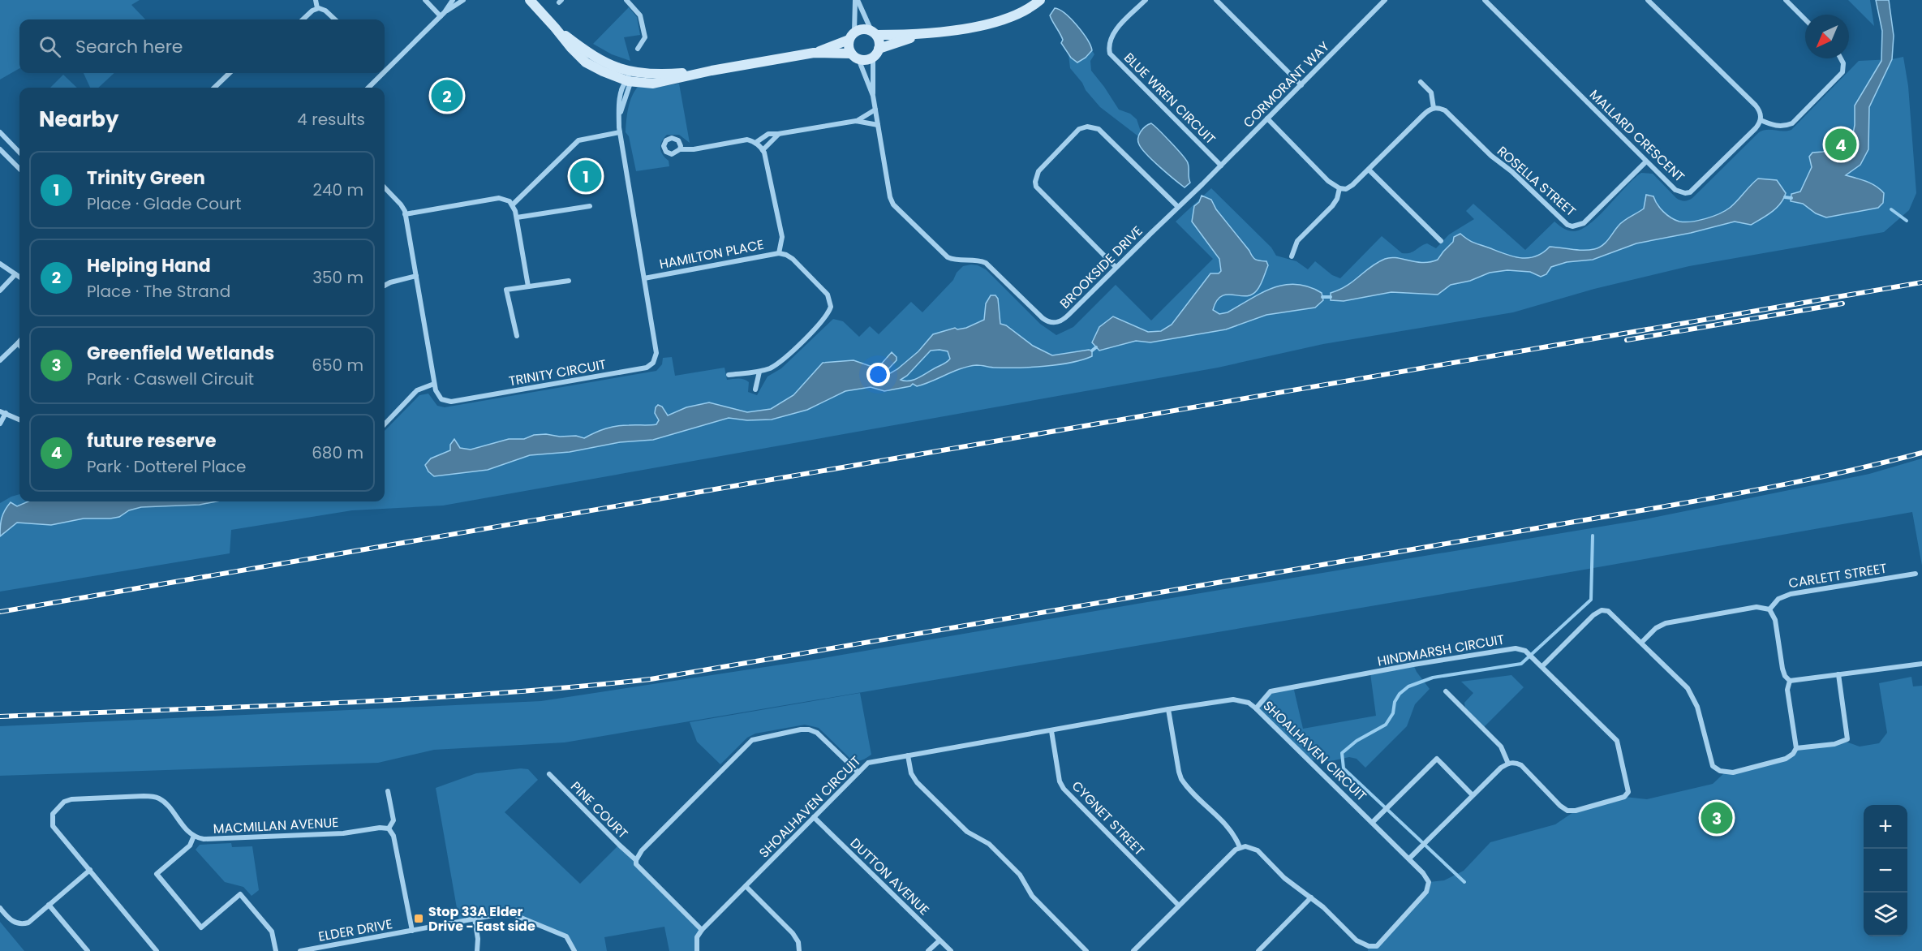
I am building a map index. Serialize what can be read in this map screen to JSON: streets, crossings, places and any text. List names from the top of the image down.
{
  "streets": {
    "street": [
      "CORMORANT WAY",
      "BLUE WREN CIRCUIT",
      "MALLARD CRESCENT",
      "ROSELLA STREET",
      "HAMILTON PLACE",
      "BROOKSIDE DRIVE",
      "TRINITY CIRCUIT",
      "CARLETT STREET",
      "HINDMARSH CIRCUIT",
      "SHOALHAVEN CIRCUIT",
      "PINE COURT",
      "CYGNET STREET",
      "MACMILLAN AVENUE",
      "DUTTON AVENUE",
      "ELDER DRIVE"
    ]
  },
  "crossings": [
    ["CORMORANT WAY", "BLUE WREN CIRCUIT"],
    ["CORMORANT WAY", "BROOKSIDE DRIVE"],
    ["MALLARD CRESCENT", "ROSELLA STREET"],
    ["HAMILTON PLACE", "TRINITY CIRCUIT"],
    ["HINDMARSH CIRCUIT", "SHOALHAVEN CIRCUIT"],
    ["SHOALHAVEN CIRCUIT", "PINE COURT"],
    ["SHOALHAVEN CIRCUIT", "CYGNET STREET"],
    ["SHOALHAVEN CIRCUIT", "DUTTON AVENUE"]
  ],
  "places": {
    "transit": ["Stop 33A Elder Drive - East side"]
  },
  "north": "bottom left",
  "page": {
    "search": "Search here",
    "pins": [
      "2",
      "4",
      "1",
      "3"
    ],
    "heading": ["Nearby", "4 results"],
    "list": [
      {
        "mark": "1",
        "name": "Trinity Green",
        "note": "Place · Glade Court",
        "value": "240 m"
      },
      {
        "mark": "2",
        "name": "Helping Hand",
        "note": "Place · The Strand",
        "value": "350 m"
      },
      {
        "mark": "3",
        "name": "Greenfield Wetlands",
        "note": "Park · Caswell Circuit",
        "value": "650 m"
      },
      {
        "mark": "4",
        "name": "future reserve",
        "note": "Park · Dotterel Place",
        "value": "680 m"
      }
    ],
    "map_buttons": ["+", "−"]
  }
}
